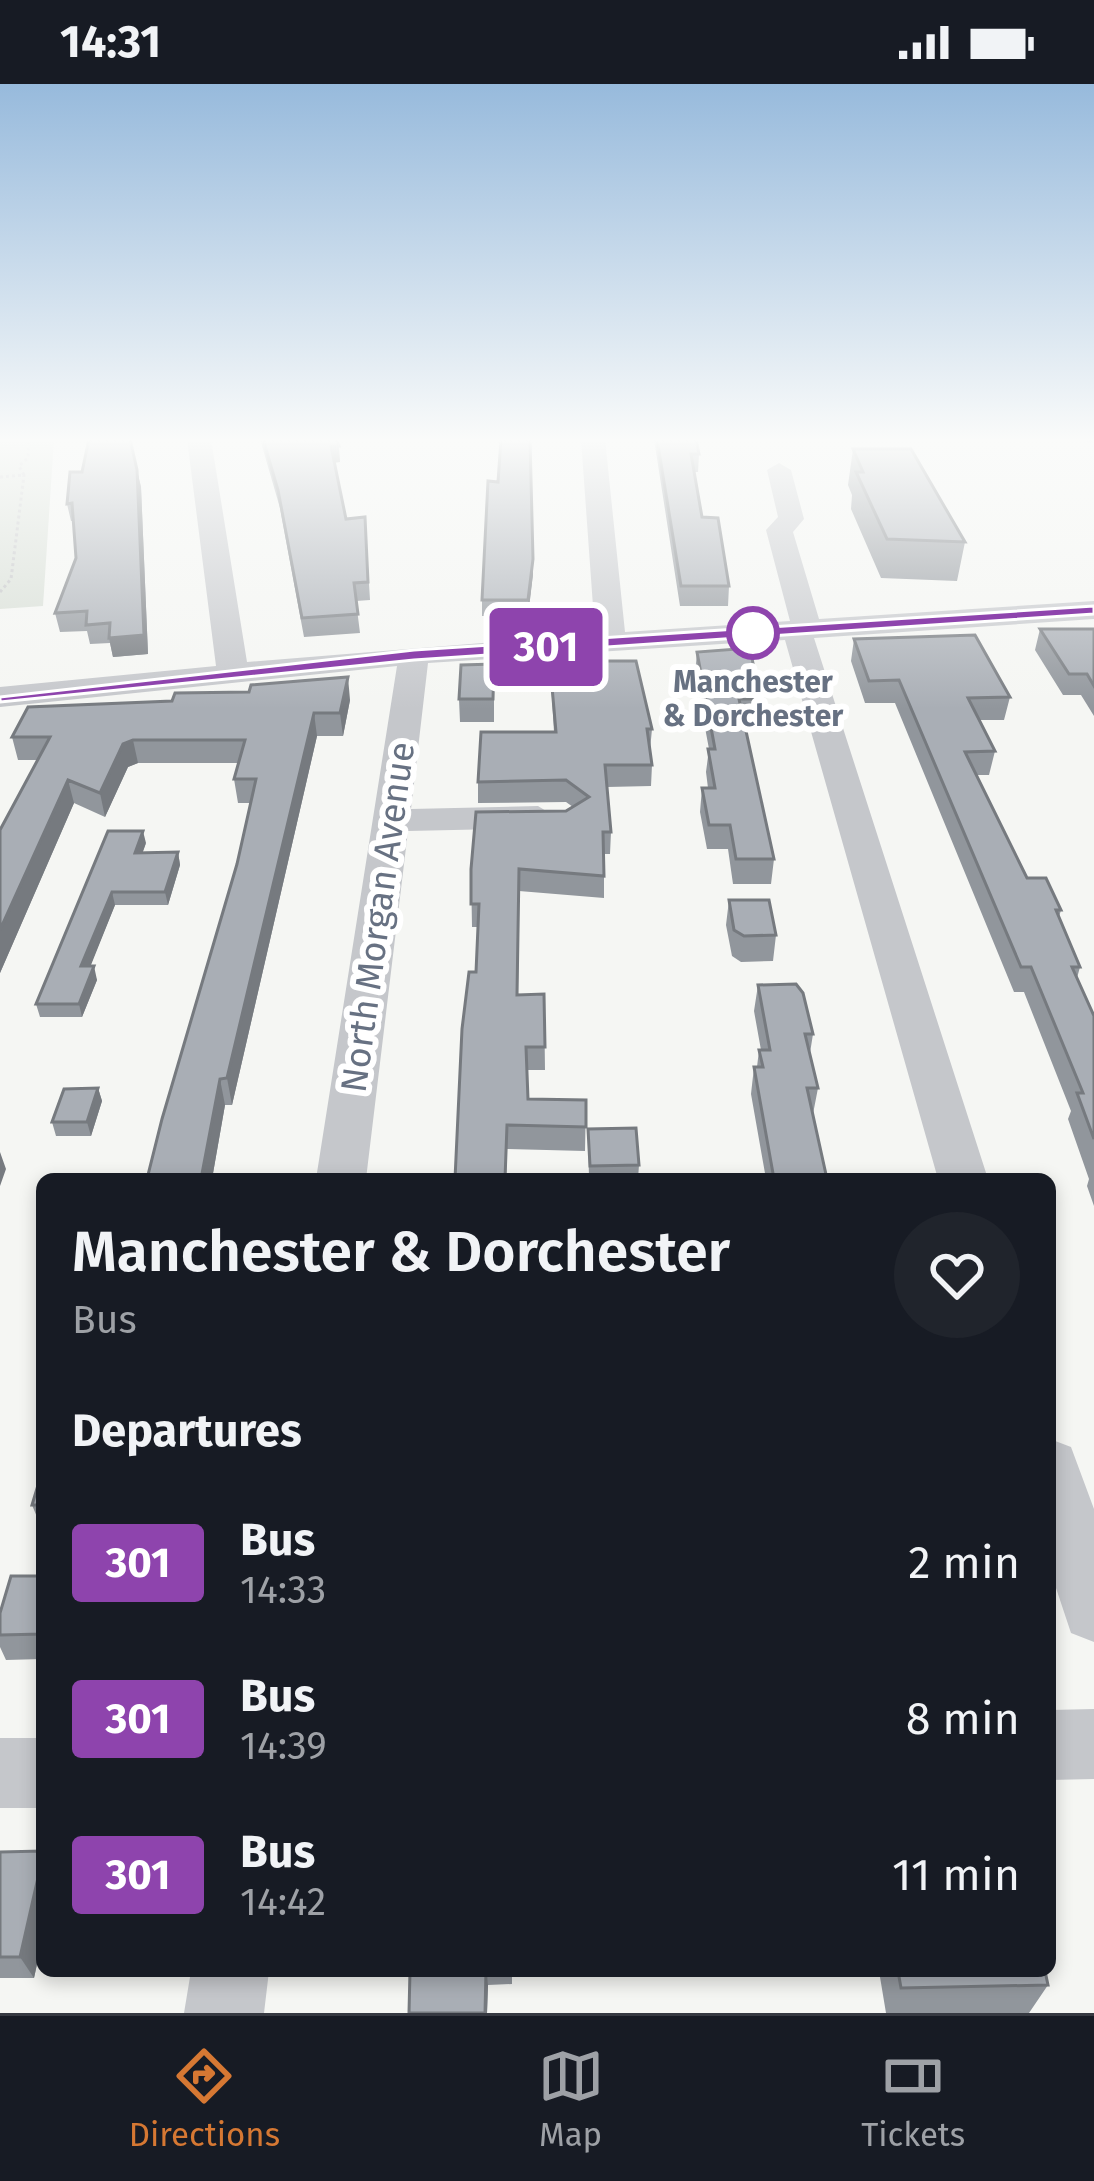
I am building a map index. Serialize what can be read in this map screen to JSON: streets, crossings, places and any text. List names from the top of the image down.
{
  "streets": {
    "street": ["North Morgan Avenue"]
  },
  "places": ["Manchester & Dorchester"],
  "lines": ["bus line 301"],
  "page": {
    "status": "14:31",
    "on_map": "301",
    "heading": [
      ["Manchester & Dorchester", "Bus"],
      "Departures"
    ],
    "list": [
      {
        "mark": "301",
        "name": "Bus",
        "note": "14:33",
        "value": "2 min"
      },
      {
        "mark": "301",
        "name": "Bus",
        "note": "14:39",
        "value": "8 min"
      },
      {
        "mark": "301",
        "name": "Bus",
        "note": "14:42",
        "value": "11 min"
      }
    ],
    "tabs": ["Directions", "Map", "Tickets"]
  }
}
